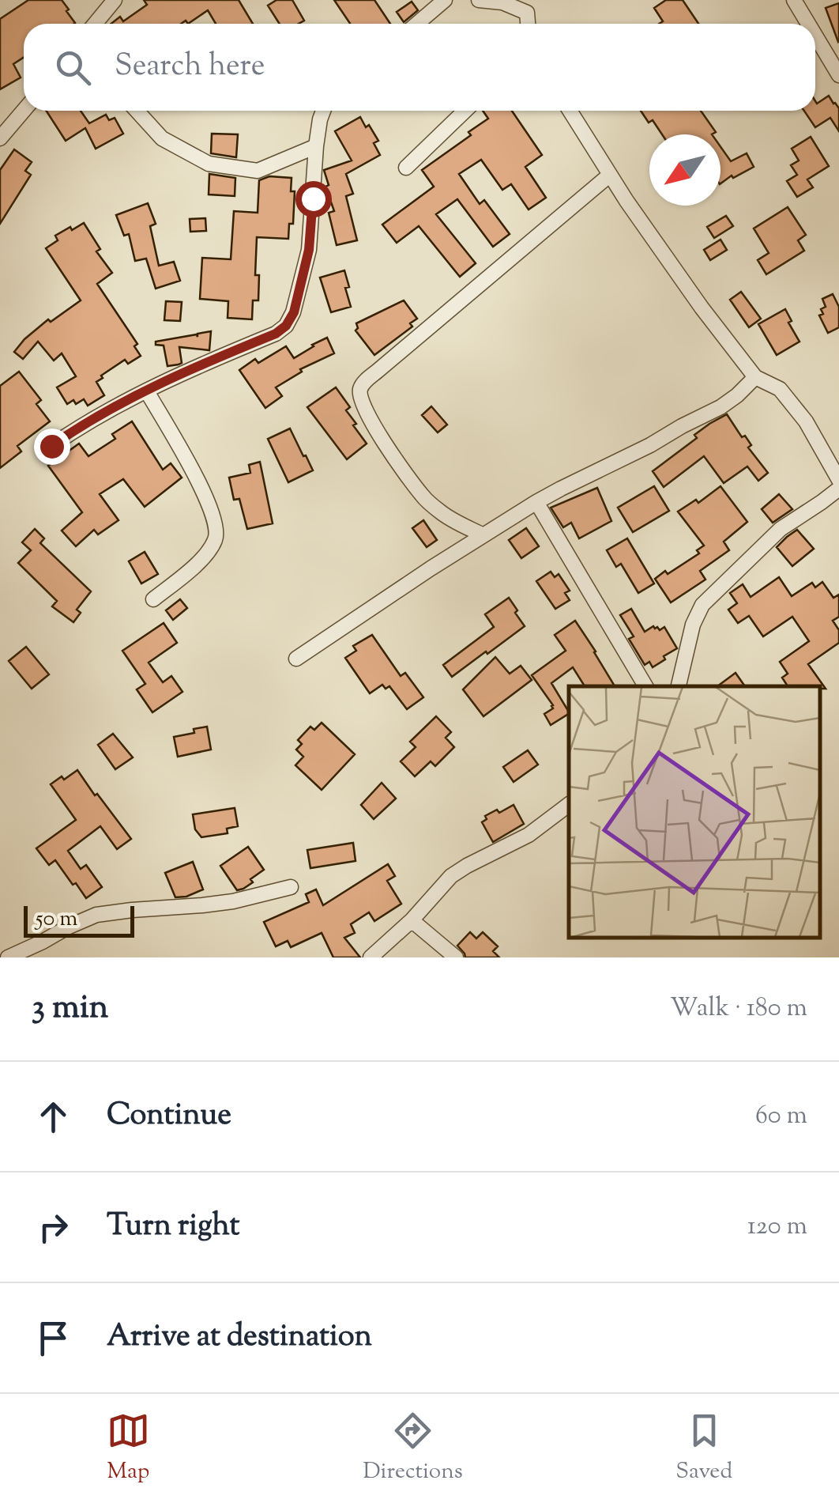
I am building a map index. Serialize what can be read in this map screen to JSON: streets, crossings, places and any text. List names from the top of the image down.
{
  "scale_bar": "50 m",
  "north": "bottom left",
  "page": {
    "search": "Search here",
    "scale": "50 m",
    "heading": ["3 min", "Walk · 180 m"],
    "list": [
      ["Continue", "60 m"],
      ["Turn right", "120 m"],
      "Arrive at destination"
    ],
    "nav": ["Map", "Directions", "Saved"]
  }
}
